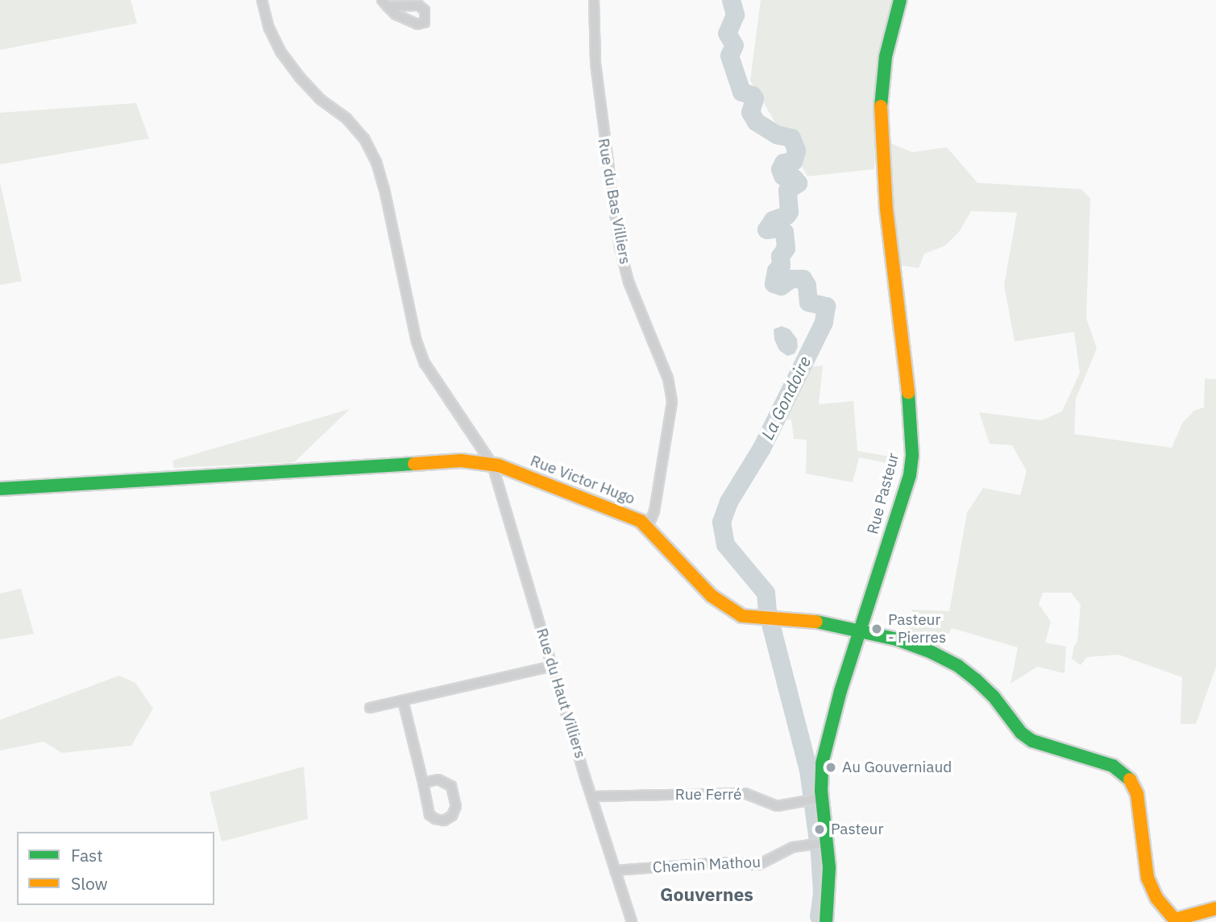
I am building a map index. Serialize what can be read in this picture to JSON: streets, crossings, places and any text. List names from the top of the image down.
{
  "streets": {
    "street": [
      "Rue du Bas Villiers",
      "Rue Victor Hugo",
      "Rue Pasteur",
      "Rue du Haut Villiers",
      "Rue Ferré",
      "Chemin Mathou"
    ]
  },
  "crossings": [
    ["Rue du Bas Villiers", "Rue Victor Hugo"],
    ["Rue Victor Hugo", "Rue Pasteur"],
    ["Rue Victor Hugo", "Rue du Haut Villiers"],
    ["Rue Pasteur", "Rue Ferré"],
    ["Rue Pasteur", "Chemin Mathou"],
    ["Rue du Haut Villiers", "Rue Ferré"],
    ["Rue du Haut Villiers", "Chemin Mathou"]
  ],
  "districts": ["Gouvernes"],
  "water": ["La Gondoire"],
  "places": ["Pasteur - Pierres", "Au Gouverniaud", "Pasteur"],
  "legend": ["Fast", "Slow"]
}
